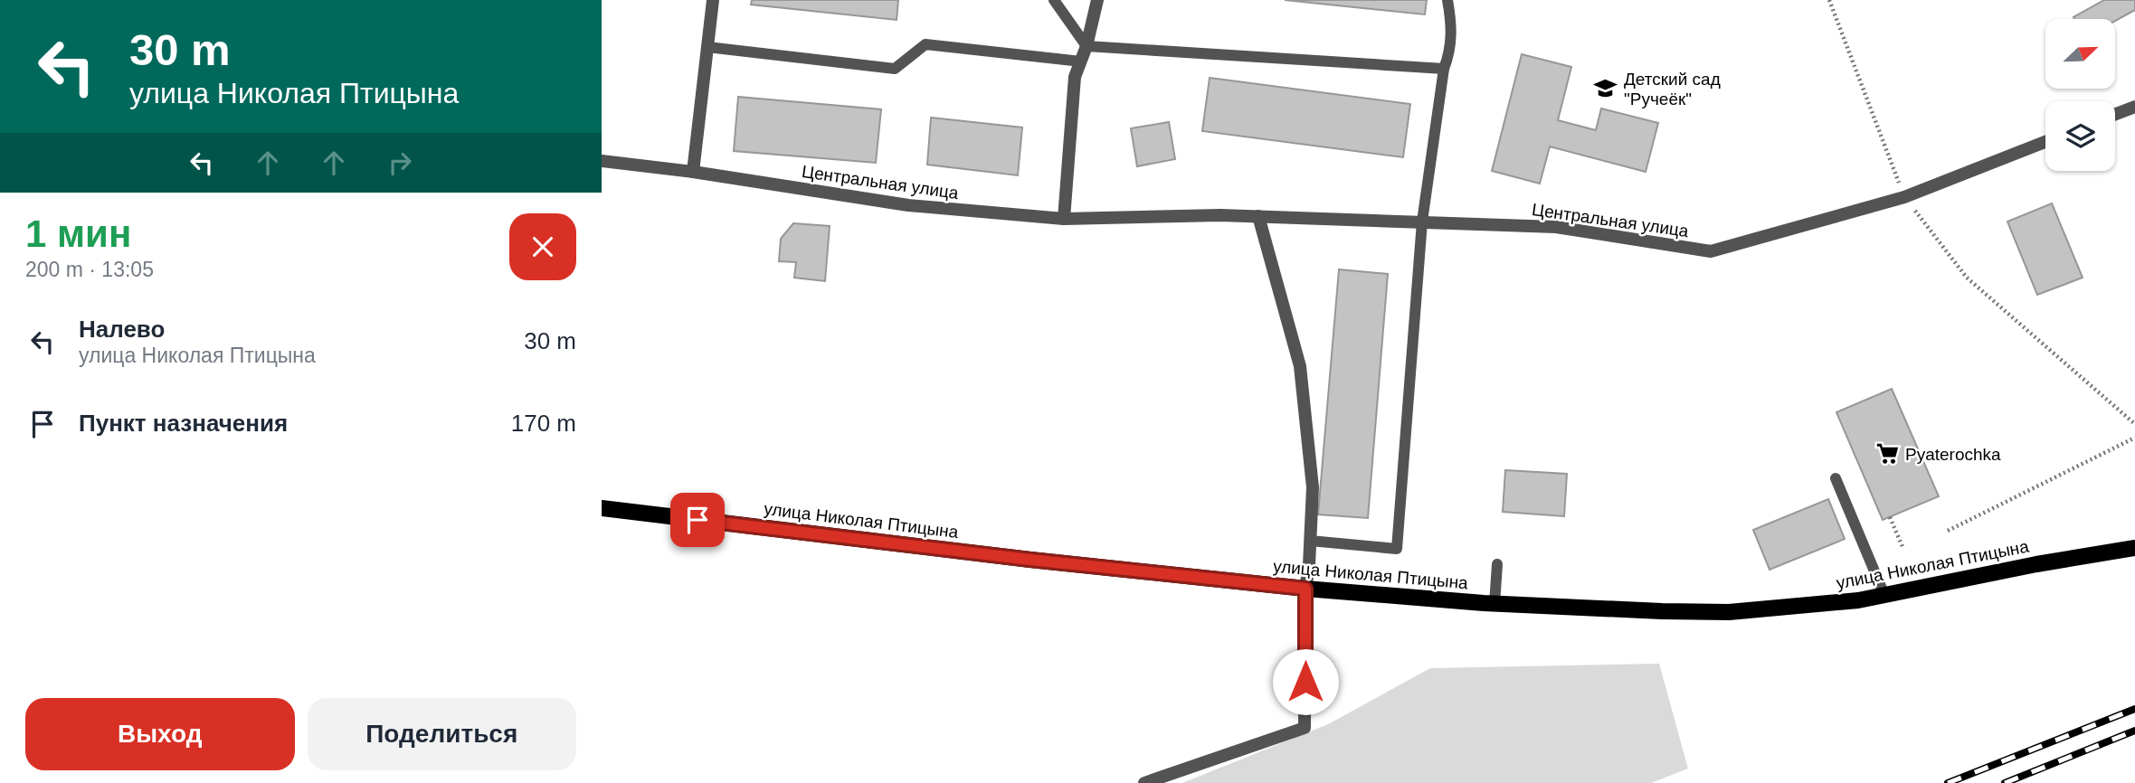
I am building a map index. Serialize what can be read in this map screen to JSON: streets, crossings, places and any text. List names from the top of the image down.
{
  "streets": {
    "main road": ["улица Николая Птицына"],
    "street": ["Центральная улица"]
  },
  "places": {
    "school or university": ["Детский сад \"Ручеёк\""],
    "supermarket": ["Pyaterochka"]
  },
  "north": "top right",
  "page": {
    "turn": ["30 m", "улица Николая Птицына"],
    "heading": ["1 мин", "200 m · 13:05"],
    "list": [
      {
        "name": "Налево",
        "note": "улица Николая Птицына",
        "value": "30 m"
      },
      {
        "name": "Пункт назначения",
        "value": "170 m"
      }
    ],
    "buttons": ["Выход", "Поделиться"]
  }
}
